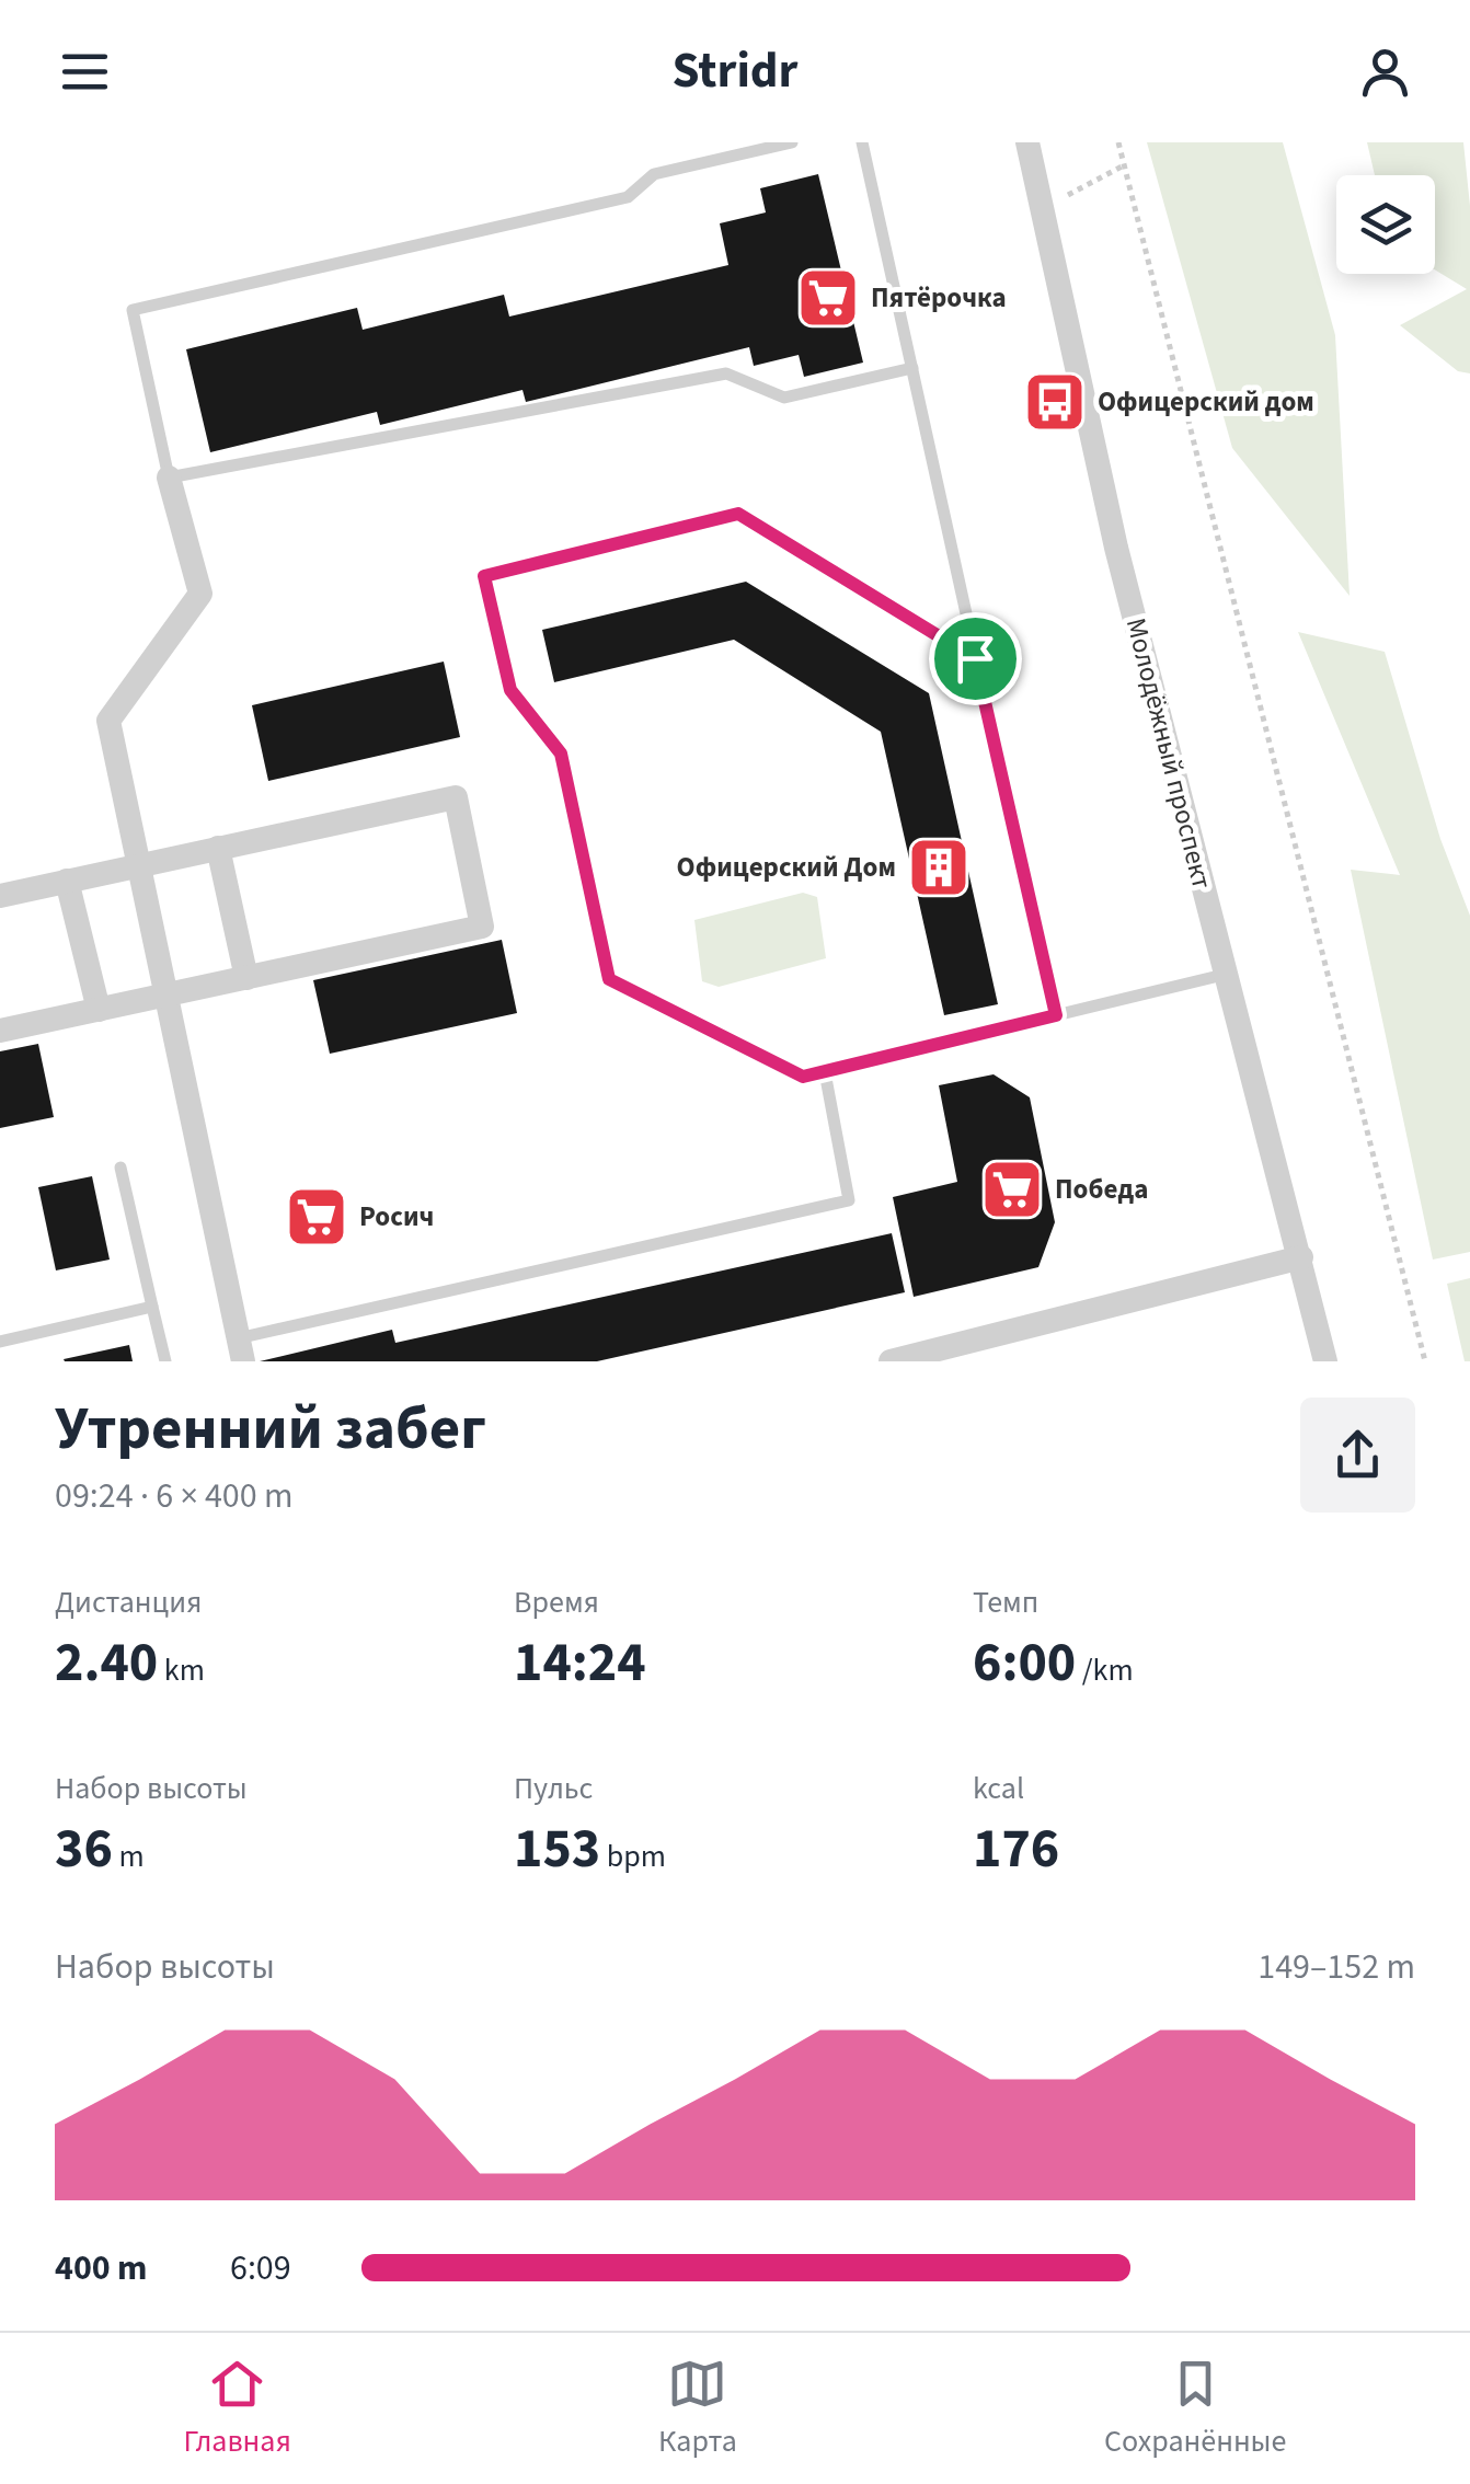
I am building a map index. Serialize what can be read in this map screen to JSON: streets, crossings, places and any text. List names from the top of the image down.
{
  "streets": {
    "street": ["Молодёжный проспект"]
  },
  "places": {
    "supermarket": ["Пятёрочка", "Победа", "Росич"],
    "bus stop": ["Офицерский дом"],
    "building": ["Офицерский Дом"]
  },
  "page": {
    "header": "Stridr",
    "heading": ["Утренний забег", "09:24 · 6 × 400 m"],
    "stats": [
      ["Дистанция", "2.40 km"],
      ["Время", "14:24"],
      ["Темп", "6:00 /km"],
      ["Набор высоты", "36 m"],
      ["Пульс", "153 bpm"],
      ["kcal", "176"]
    ],
    "chart": ["Набор высоты", "149–152 m"],
    "list": [
      {
        "name": "400 m",
        "note": "6:09"
      }
    ],
    "tabs": ["Главная", "Карта", "Сохранённые"]
  }
}
